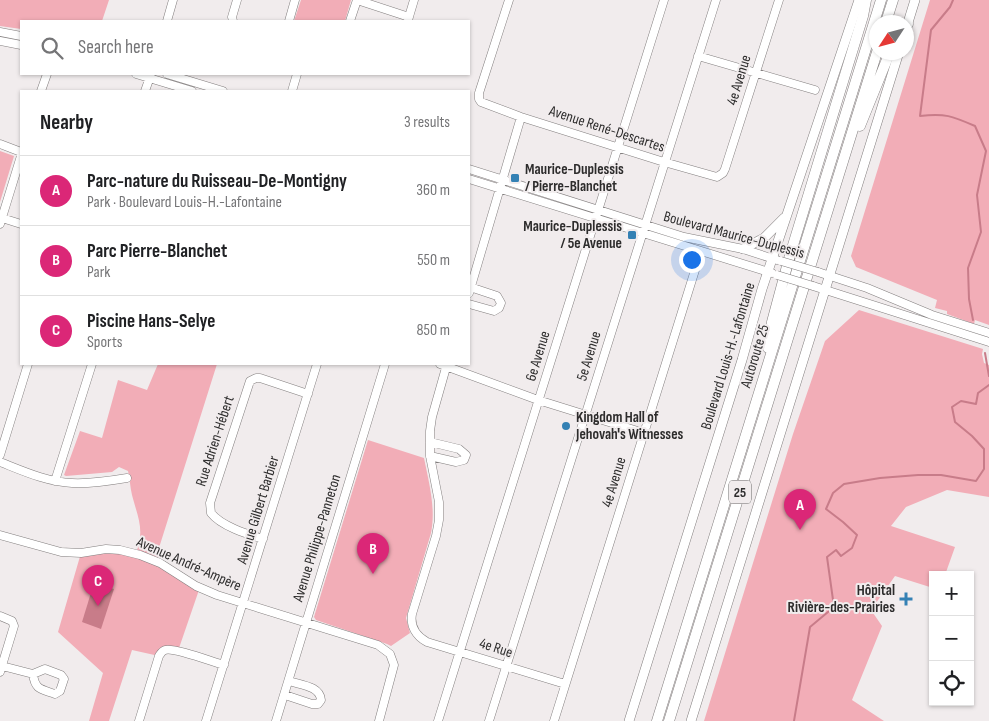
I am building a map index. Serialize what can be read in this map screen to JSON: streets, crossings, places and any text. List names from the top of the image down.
{
  "streets": {
    "highway": ["Autoroute 25", "25"],
    "main road": ["Boulevard Louis-H.-Lafontaine"],
    "street": [
      "4e Avenue",
      "Avenue René-Descartes",
      "Boulevard Maurice-Duplessis",
      "6e Avenue",
      "5e Avenue",
      "Rue Adrien-Hébert",
      "Avenue Gilbert Barbier",
      "Avenue Philippe-Panneton",
      "Avenue André-Ampère",
      "4e Rue"
    ]
  },
  "crossings": [
    ["4e Avenue", "Avenue René-Descartes"],
    ["4e Avenue", "Boulevard Maurice-Duplessis"],
    ["4e Avenue", "4e Rue"],
    ["Avenue René-Descartes", "6e Avenue"],
    ["Avenue René-Descartes", "5e Avenue"],
    ["Boulevard Maurice-Duplessis", "6e Avenue"],
    ["Boulevard Maurice-Duplessis", "5e Avenue"],
    ["Boulevard Maurice-Duplessis", "Boulevard Louis-H.-Lafontaine"],
    ["6e Avenue", "4e Rue"],
    ["5e Avenue", "4e Rue"],
    ["Rue Adrien-Hébert", "Avenue Gilbert Barbier"],
    ["Avenue Gilbert Barbier", "Avenue André-Ampère"],
    ["Avenue Philippe-Panneton", "Avenue André-Ampère"]
  ],
  "places": {
    "transit": ["Maurice-Duplessis / Pierre-Blanchet", "Maurice-Duplessis / 5e Avenue"],
    "other": ["Kingdom Hall of Jehovah's Witnesses"],
    "health": ["Hôpital Rivière-des-Prairies"]
  },
  "north": "bottom left",
  "page": {
    "search": "Search here",
    "heading": ["Nearby", "3 results"],
    "list": [
      {
        "mark": "A",
        "name": "Parc-nature du Ruisseau-De-Montigny",
        "note": "Park · Boulevard Louis-H.-Lafontaine",
        "value": "360 m"
      },
      {
        "mark": "B",
        "name": "Parc Pierre-Blanchet",
        "note": "Park",
        "value": "550 m"
      },
      {
        "mark": "C",
        "name": "Piscine Hans-Selye",
        "note": "Sports",
        "value": "850 m"
      }
    ],
    "pins": ["A", "B", "C"],
    "map_buttons": ["+", "−"]
  }
}
